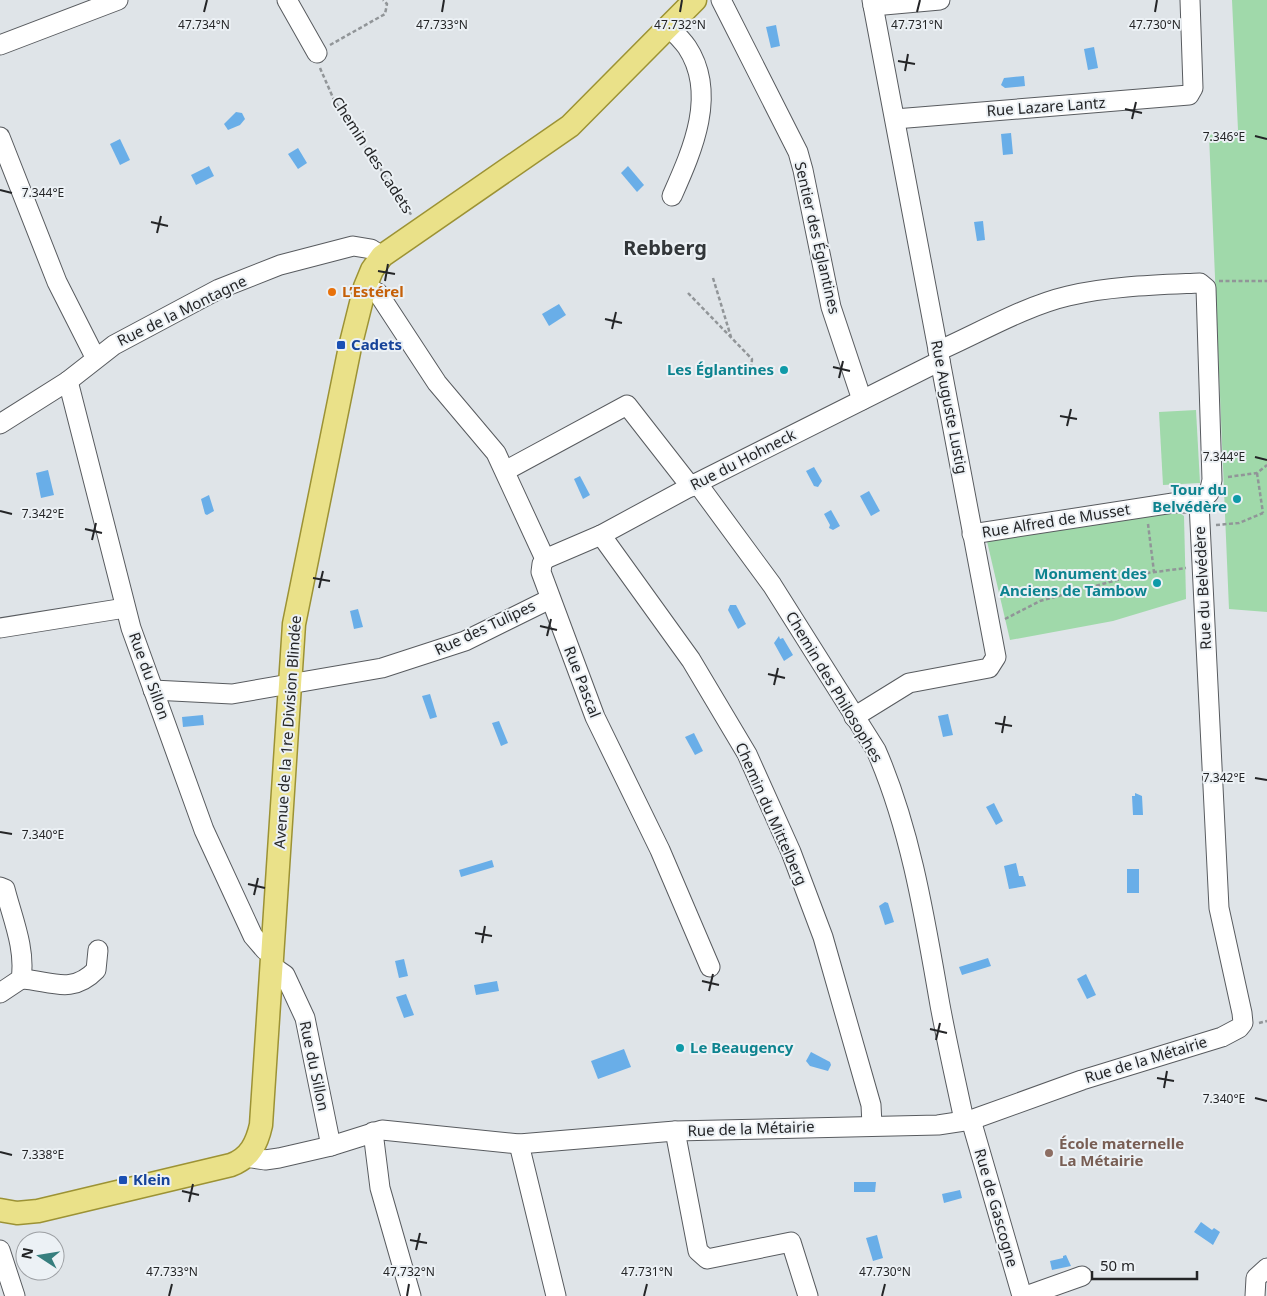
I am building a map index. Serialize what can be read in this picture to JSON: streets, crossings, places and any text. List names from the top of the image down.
{
  "streets": {
    "main road": ["Avenue de la 1re Division Blindée"],
    "street": [
      "Rue Lazare Lantz",
      "Sentier des Églantines",
      "Rue de la Montagne",
      "Rue Auguste Lustig",
      "Rue du Hohneck",
      "Rue Alfred de Musset",
      "Rue du Belvédère",
      "Rue des Tulipes",
      "Rue du Sillon",
      "Rue Pascal",
      "Chemin des Philosophes",
      "Chemin du Mittelberg",
      "Rue de la Métairie",
      "Rue de Gascogne"
    ],
    "path": ["Chemin des Cadets"]
  },
  "crossings": [
    ["Rue Lazare Lantz", "Rue Auguste Lustig"],
    ["Chemin des Cadets", "Avenue de la 1re Division Blindée"],
    ["Sentier des Églantines", "Rue du Hohneck"],
    ["Rue de la Montagne", "Rue du Sillon"],
    ["Rue de la Montagne", "Avenue de la 1re Division Blindée"],
    ["Rue Auguste Lustig", "Rue du Hohneck"],
    ["Rue Auguste Lustig", "Rue Alfred de Musset"],
    ["Rue Auguste Lustig", "Chemin des Philosophes"],
    ["Rue du Hohneck", "Rue Pascal"],
    ["Rue du Hohneck", "Chemin des Philosophes"],
    ["Rue du Hohneck", "Chemin du Mittelberg"],
    ["Rue Alfred de Musset", "Rue du Belvédère"],
    ["Rue du Belvédère", "Rue de la Métairie"],
    ["Rue des Tulipes", "Rue du Sillon"],
    ["Rue des Tulipes", "Rue Pascal"],
    ["Rue des Tulipes", "Avenue de la 1re Division Blindée"],
    ["Rue du Sillon", "Avenue de la 1re Division Blindée"],
    ["Rue du Sillon", "Rue de la Métairie"],
    ["Chemin des Philosophes", "Rue de la Métairie"],
    ["Chemin des Philosophes", "Rue de Gascogne"],
    ["Avenue de la 1re Division Blindée", "Rue de la Métairie"],
    ["Chemin du Mittelberg", "Rue de la Métairie"],
    ["Rue de la Métairie", "Rue de Gascogne"]
  ],
  "districts": ["Rebberg"],
  "places": {
    "other": [
      "L’Estérel",
      "Les Églantines",
      "Tour du Belvédère",
      "Monument des Anciens de Tambow",
      "Le Beaugency",
      "École maternelle La Métairie"
    ],
    "transit": ["Cadets", "Klein"]
  },
  "scale_bar": "50 m",
  "north": "left",
  "coordinates": [
    "47.734°N",
    "47.733°N",
    "47.732°N",
    "47.731°N",
    "47.730°N",
    "7.346°E",
    "7.344°E",
    "7.342°E",
    "7.340°E",
    "7.338°E"
  ]
}
